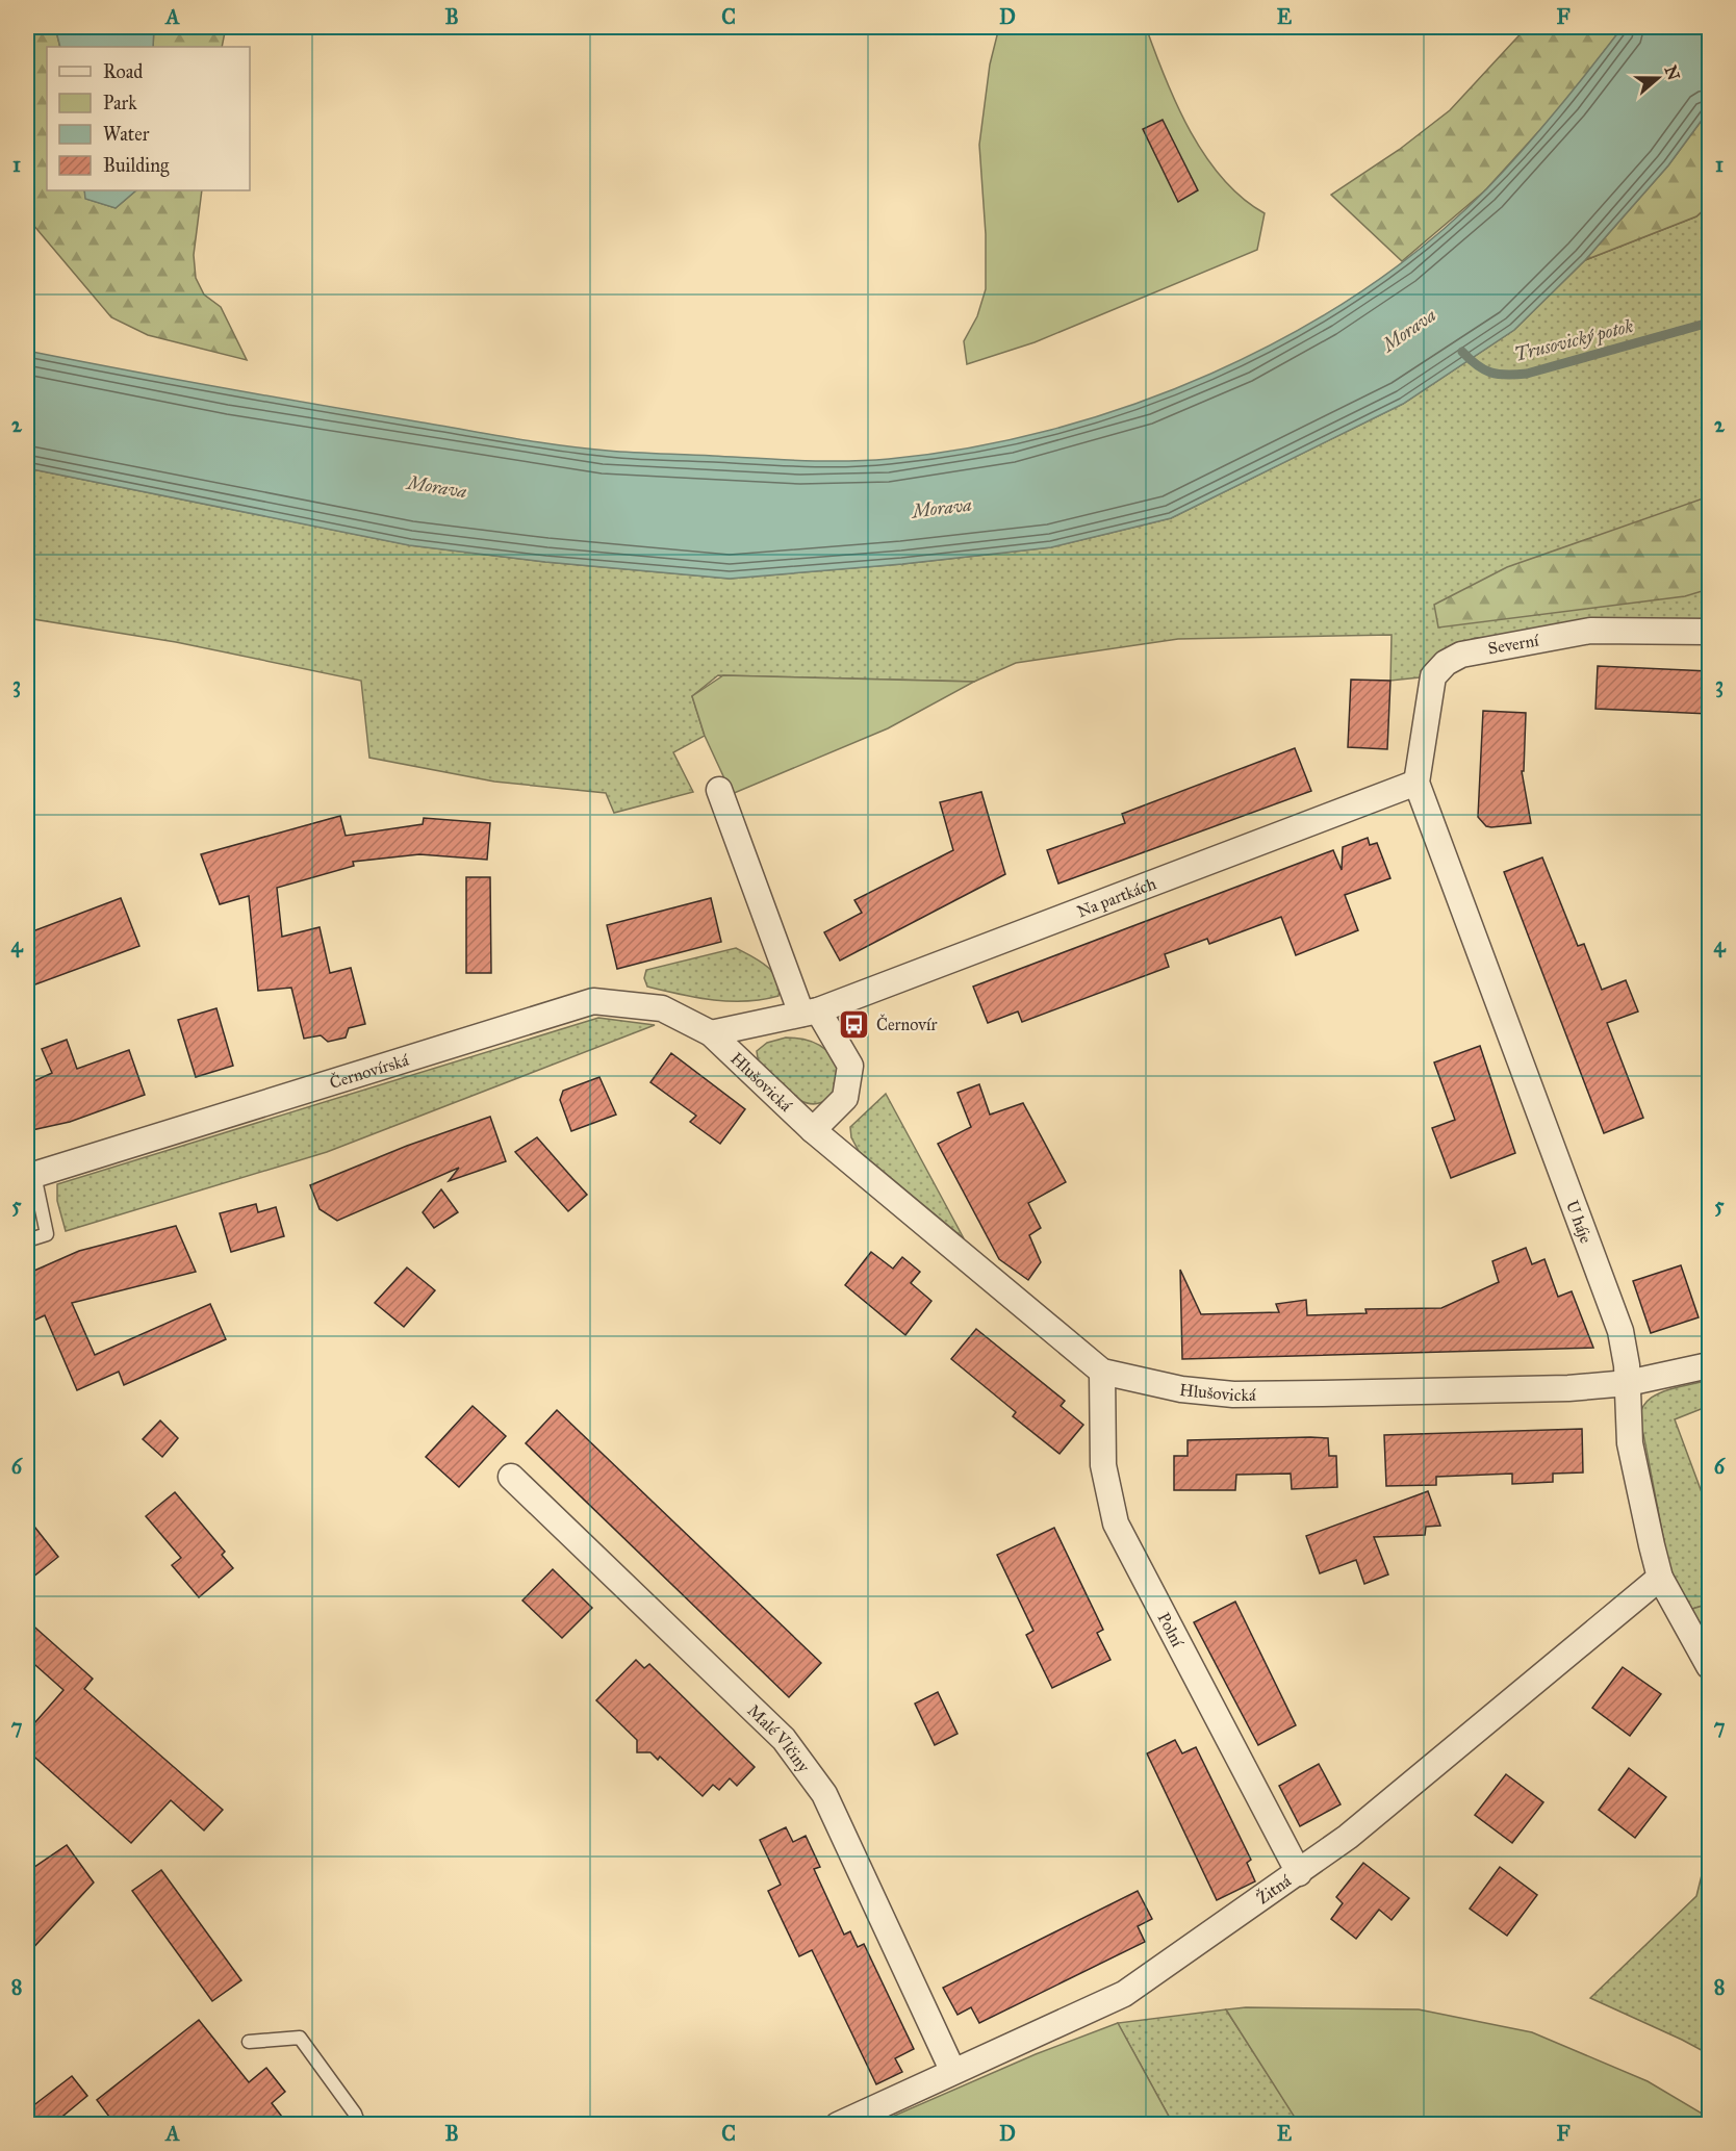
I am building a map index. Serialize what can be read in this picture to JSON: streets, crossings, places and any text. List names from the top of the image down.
{
  "streets": {
    "street": [
      "Severní",
      "Na partkách",
      "Černovírská",
      "Hlušovická",
      "U háje",
      "Polní",
      "Malé Vlčiny",
      "Žitná"
    ]
  },
  "crossings": [
    ["Severní", "Na partkách"],
    ["Severní", "U háje"],
    ["Na partkách", "Černovírská"],
    ["Na partkách", "Hlušovická"],
    ["Na partkách", "U háje"],
    ["Černovírská", "Hlušovická"],
    ["Hlušovická", "U háje"],
    ["Hlušovická", "Polní"],
    ["U háje", "Žitná"],
    ["Polní", "Žitná"],
    ["Malé Vlčiny", "Žitná"]
  ],
  "water": ["Morava", "Trusovický potok"],
  "places": {
    "bus stop": ["Černovír"]
  },
  "legend": [
    "Road",
    "Park",
    "Water",
    "Building"
  ],
  "north": "right",
  "grid": {
    "columns": [
      "A",
      "B",
      "C",
      "D",
      "E",
      "F"
    ],
    "rows": [
      "1",
      "2",
      "3",
      "4",
      "5",
      "6",
      "7",
      "8"
    ]
  }
}
